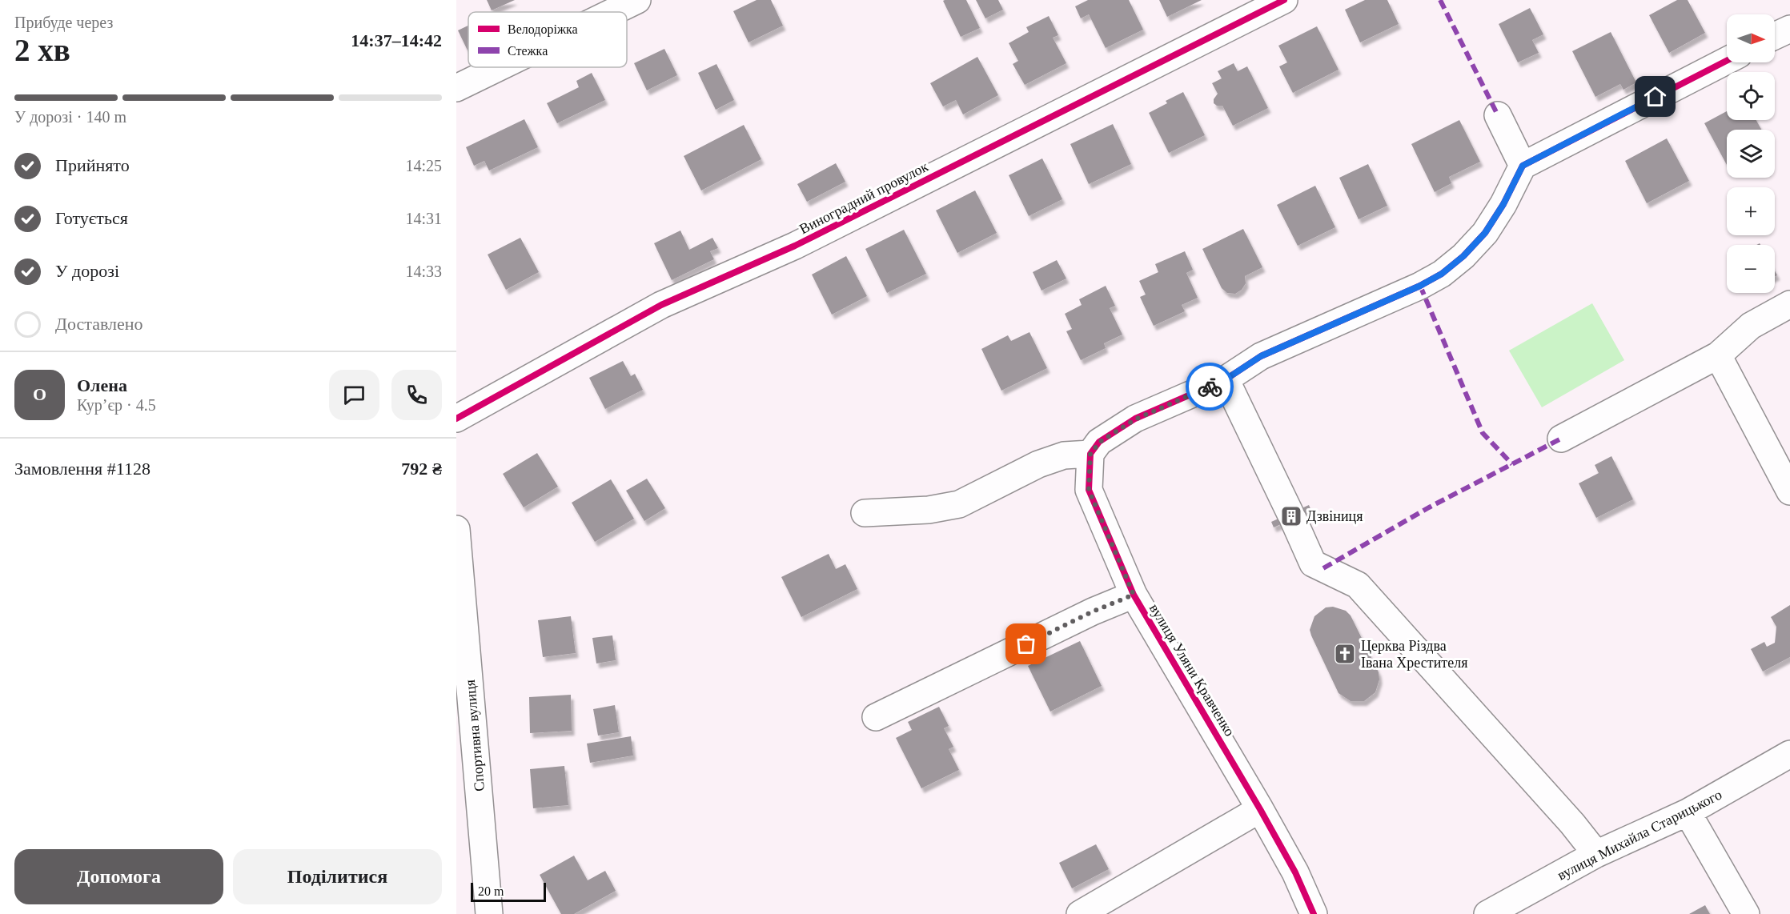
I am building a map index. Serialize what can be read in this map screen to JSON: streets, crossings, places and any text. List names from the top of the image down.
{
  "streets": {
    "street": [
      "Виноградний провулок",
      "вулиця Уляни Кравченко",
      "Спортивна вулиця",
      "вулиця Михайла Старицького"
    ]
  },
  "places": {
    "building": ["Дзвіниця"],
    "church": ["Церква Різдва Івана Хрестителя"]
  },
  "legend": ["Велодоріжка", "Стежка"],
  "scale_bar": "20 m",
  "north": "right",
  "page": {
    "heading": ["2 хв", "Прибуде через", "14:37–14:42"],
    "panel": [
      "Олена",
      "Кур’єр · 4.5",
      "Замовлення #1128",
      "792 ₴"
    ],
    "map_buttons": ["+", "−"],
    "bar": "У дорозі · 140 m",
    "list": [
      ["Прийнято", "14:25"],
      ["Готується", "14:31"],
      ["У дорозі", "14:33"],
      "Доставлено"
    ],
    "round": "О",
    "buttons": ["Допомога", "Поділитися"],
    "scale": "20 m"
  }
}
